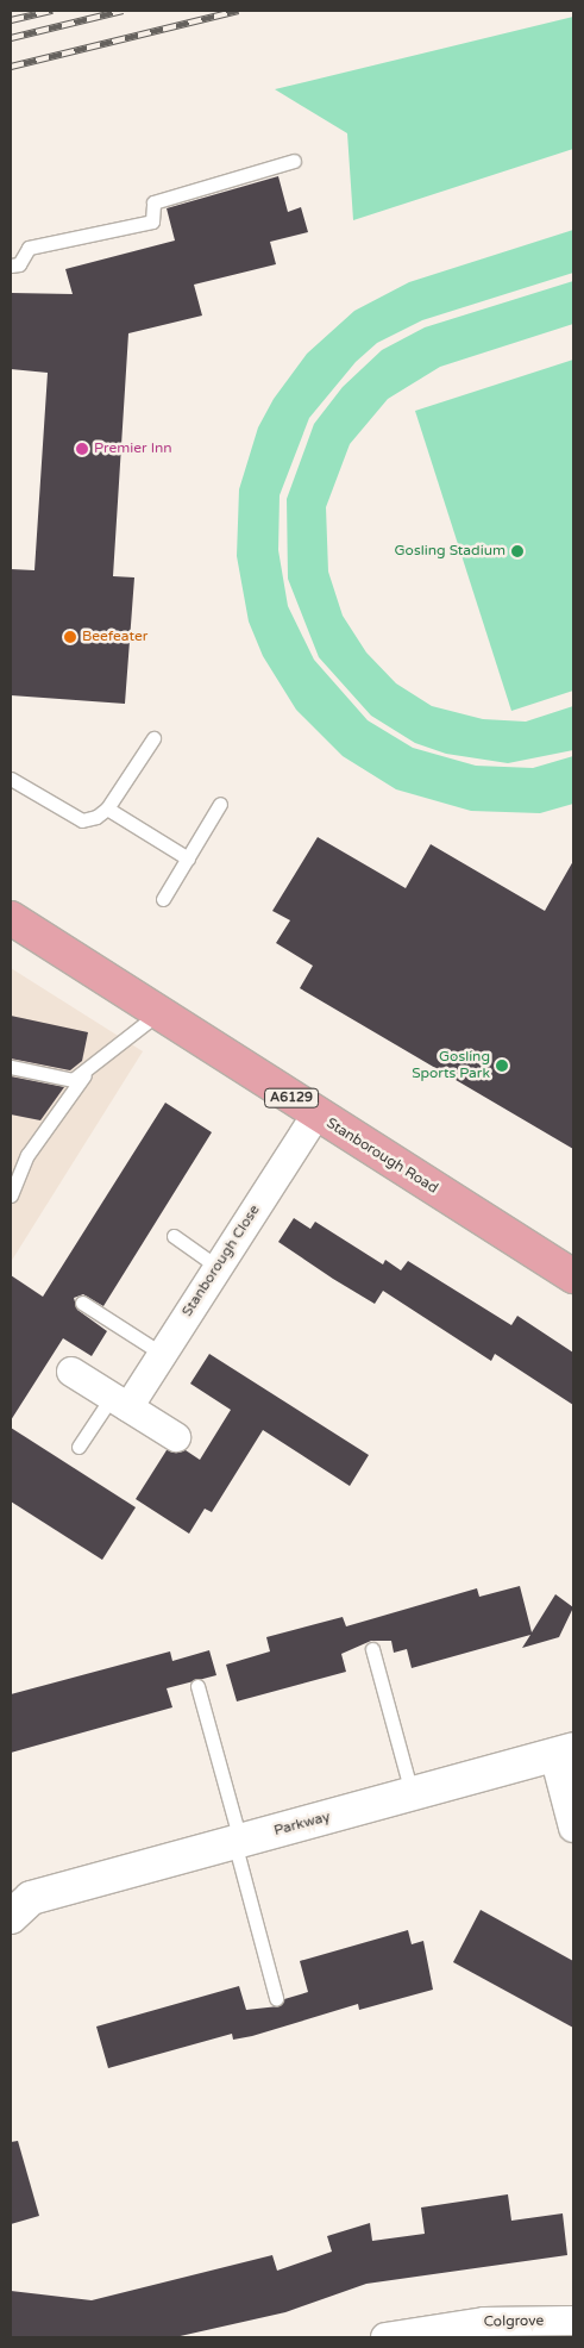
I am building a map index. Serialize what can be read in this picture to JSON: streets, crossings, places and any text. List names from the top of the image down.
{
  "streets": {
    "main road": ["A6129", "Stanborough Road"],
    "street": ["Stanborough Close", "Parkway", "Colgrove"]
  },
  "crossings": [
    ["Stanborough Road", "Stanborough Close"]
  ],
  "places": [
    "Premier Inn",
    "Gosling Stadium",
    "Beefeater",
    "Gosling Sports Park"
  ]
}
